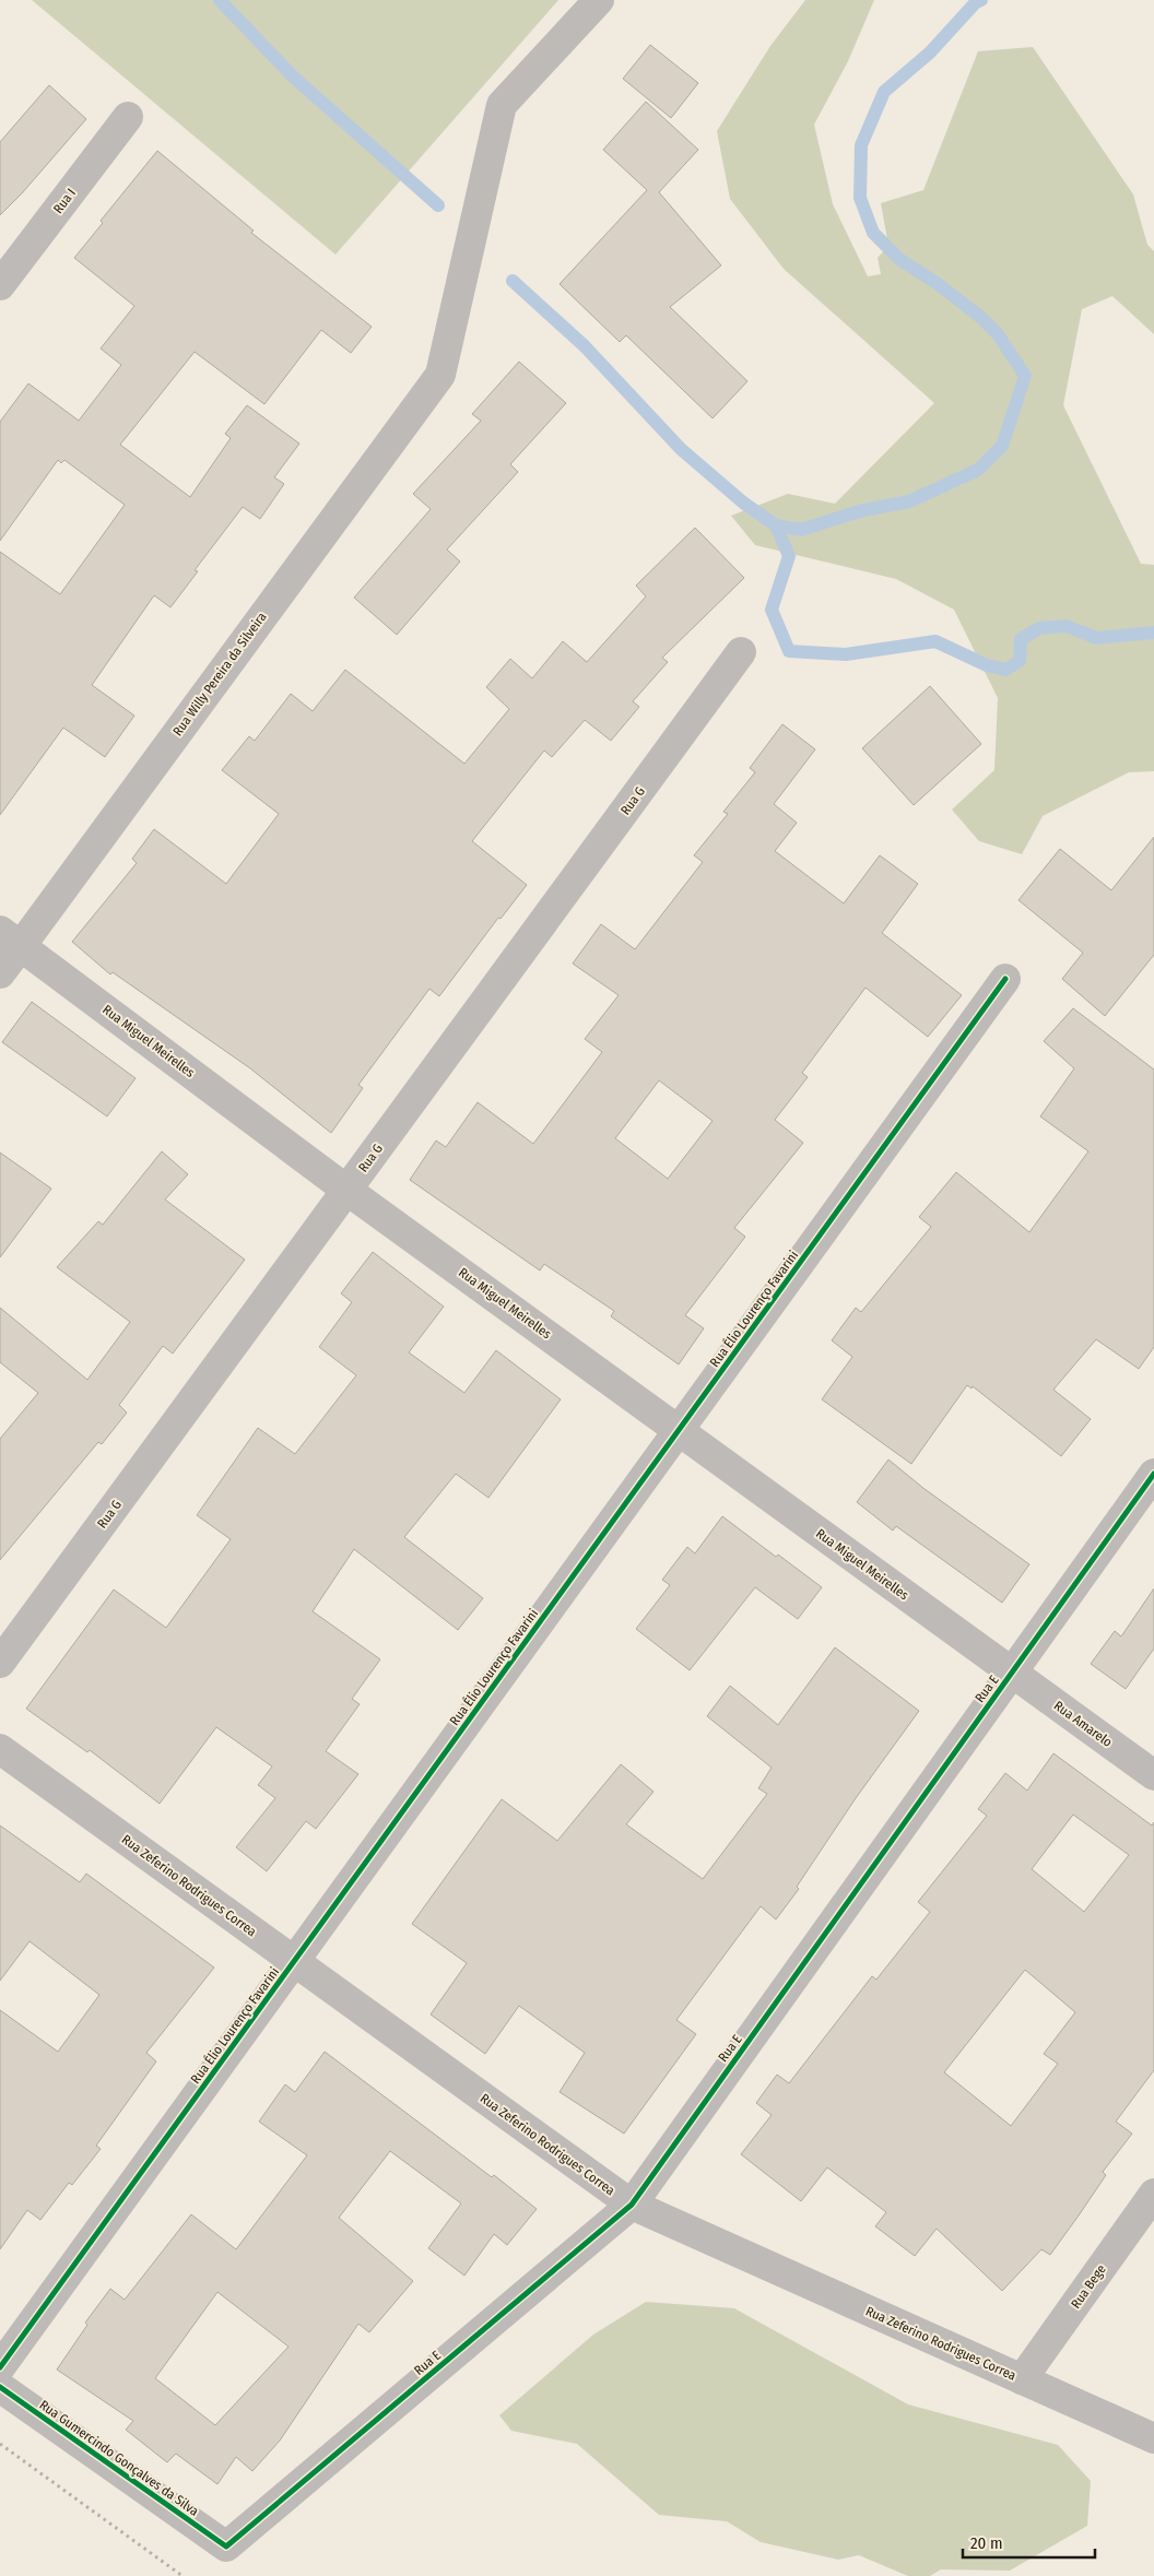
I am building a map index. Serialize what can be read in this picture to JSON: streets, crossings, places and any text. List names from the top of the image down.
{
  "streets": {
    "street": [
      "Rua I",
      "Rua Willy Pereira da Silveira",
      "Rua G",
      "Rua Miguel Meirelles",
      "Rua Élio Lourenço Favarini",
      "Rua E",
      "Rua Amarelo",
      "Rua Zeferino Rodrigues Correa",
      "Rua Bege",
      "Rua Gumercindo Gonçalves da Silva"
    ]
  },
  "crossings": [
    ["Rua Willy Pereira da Silveira", "Rua Miguel Meirelles"],
    ["Rua G", "Rua Miguel Meirelles"],
    ["Rua Miguel Meirelles", "Rua Élio Lourenço Favarini"],
    ["Rua Miguel Meirelles", "Rua E"],
    ["Rua Miguel Meirelles", "Rua Amarelo"],
    ["Rua Élio Lourenço Favarini", "Rua Zeferino Rodrigues Correa"],
    ["Rua E", "Rua Amarelo"],
    ["Rua E", "Rua Zeferino Rodrigues Correa"],
    ["Rua E", "Rua Gumercindo Gonçalves da Silva"],
    ["Rua Zeferino Rodrigues Correa", "Rua Bege"]
  ],
  "scale_bar": "20 m"
}
